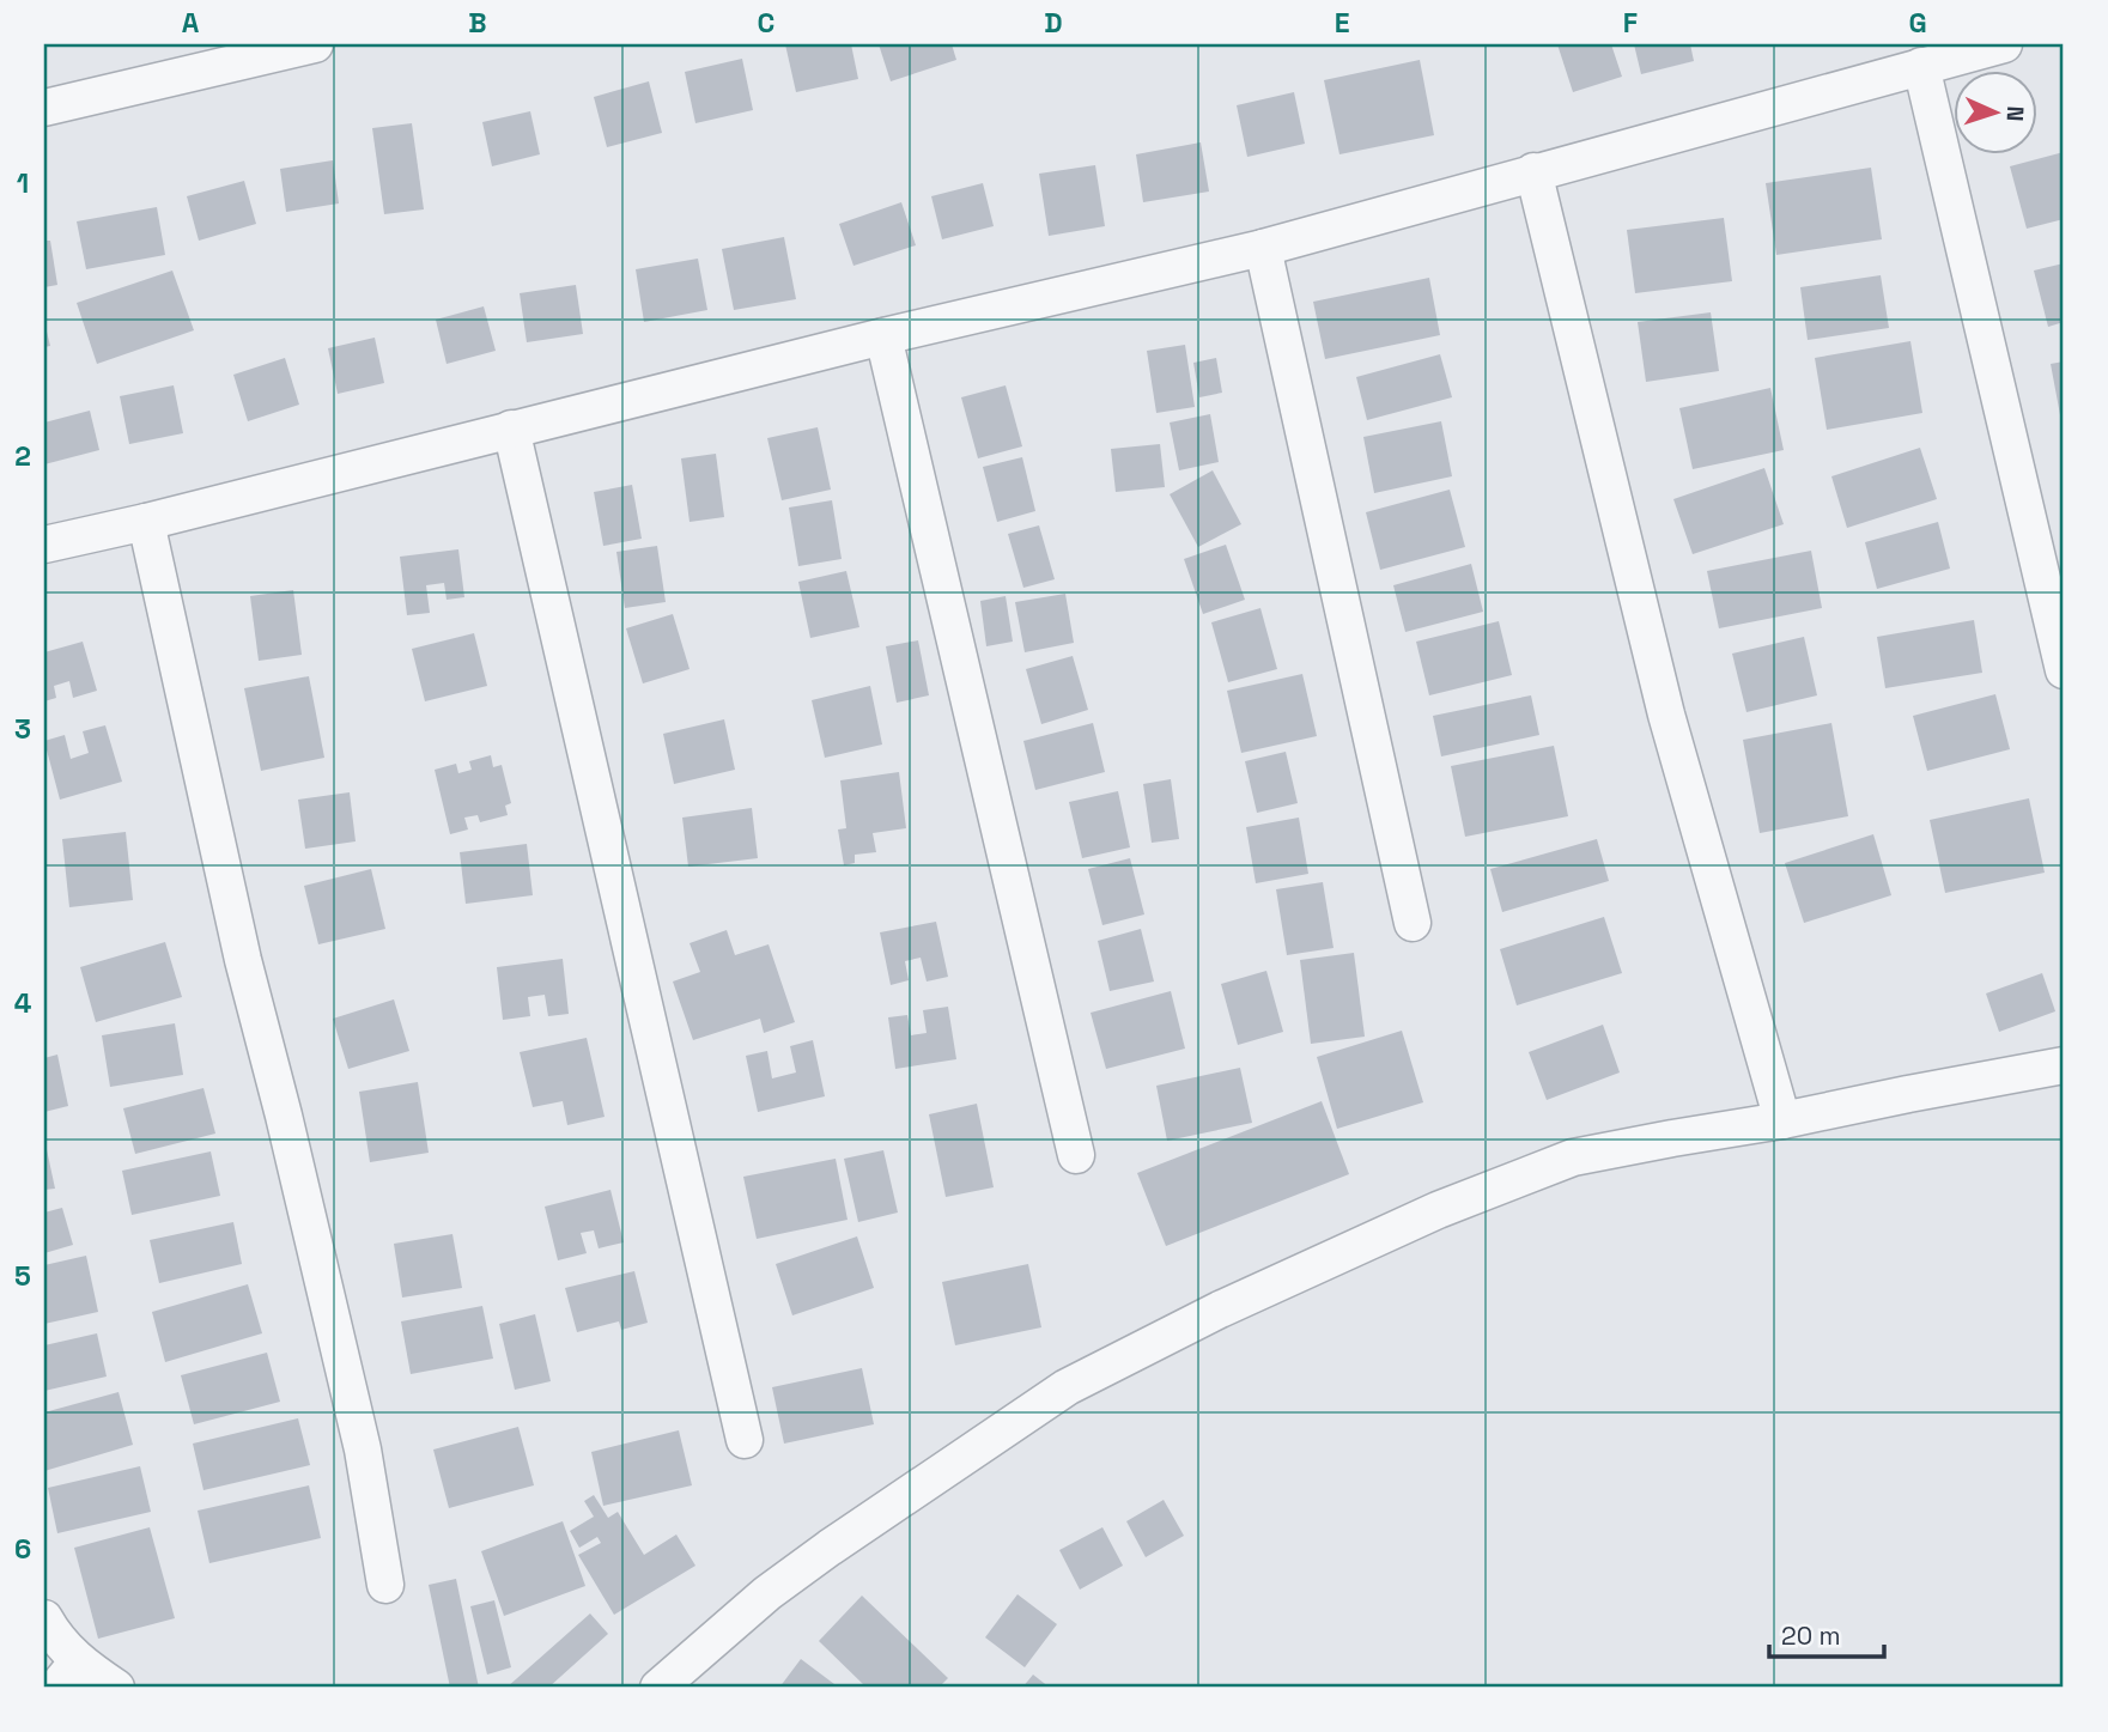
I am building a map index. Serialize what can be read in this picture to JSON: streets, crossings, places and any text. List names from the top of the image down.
{
  "scale_bar": "20 m",
  "north": "right",
  "grid": {
    "columns": [
      "A",
      "B",
      "C",
      "D",
      "E",
      "F",
      "G"
    ],
    "rows": [
      "1",
      "2",
      "3",
      "4",
      "5",
      "6"
    ]
  }
}
